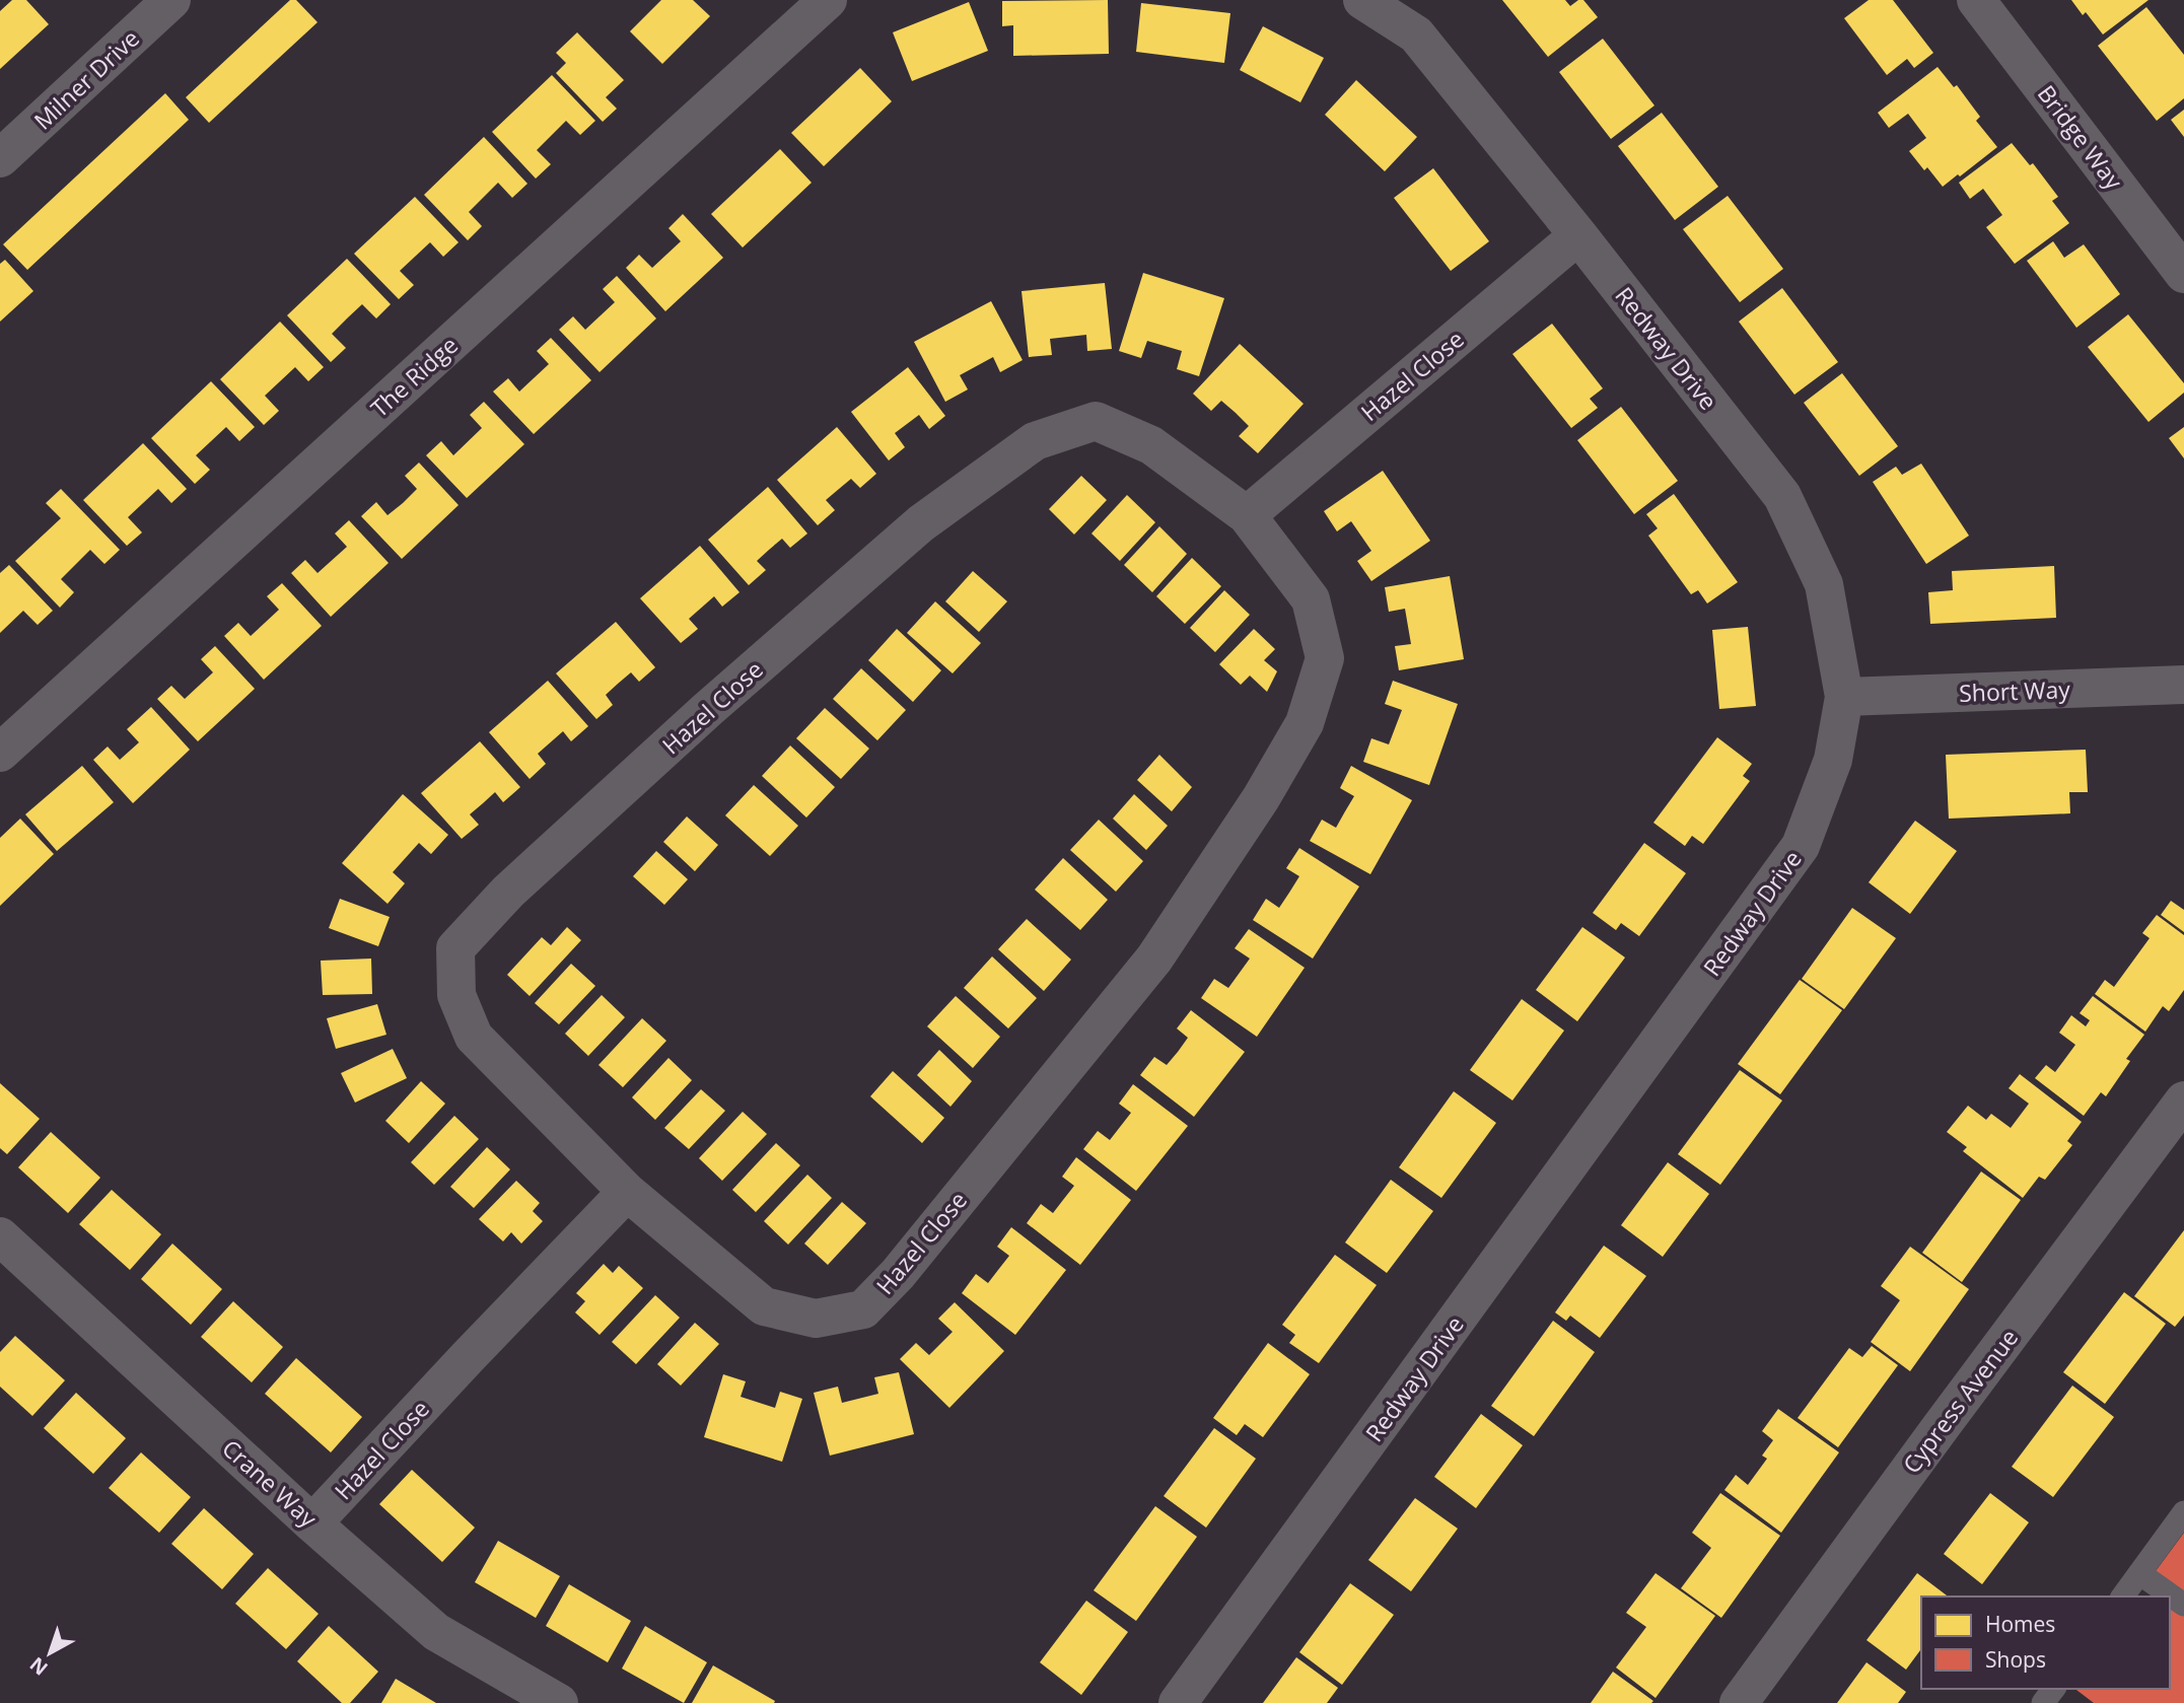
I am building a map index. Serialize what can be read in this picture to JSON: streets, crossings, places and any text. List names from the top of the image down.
{
  "streets": {
    "street": [
      "Milner Drive",
      "Bridge Way",
      "Redway Drive",
      "Hazel Close",
      "The Ridge",
      "Short Way",
      "Cypress Avenue",
      "Crane Way"
    ]
  },
  "crossings": [
    ["Redway Drive", "Hazel Close"],
    ["Redway Drive", "Short Way"],
    ["Hazel Close", "Crane Way"]
  ],
  "legend": ["Homes", "Shops"],
  "north": "bottom left"
}
